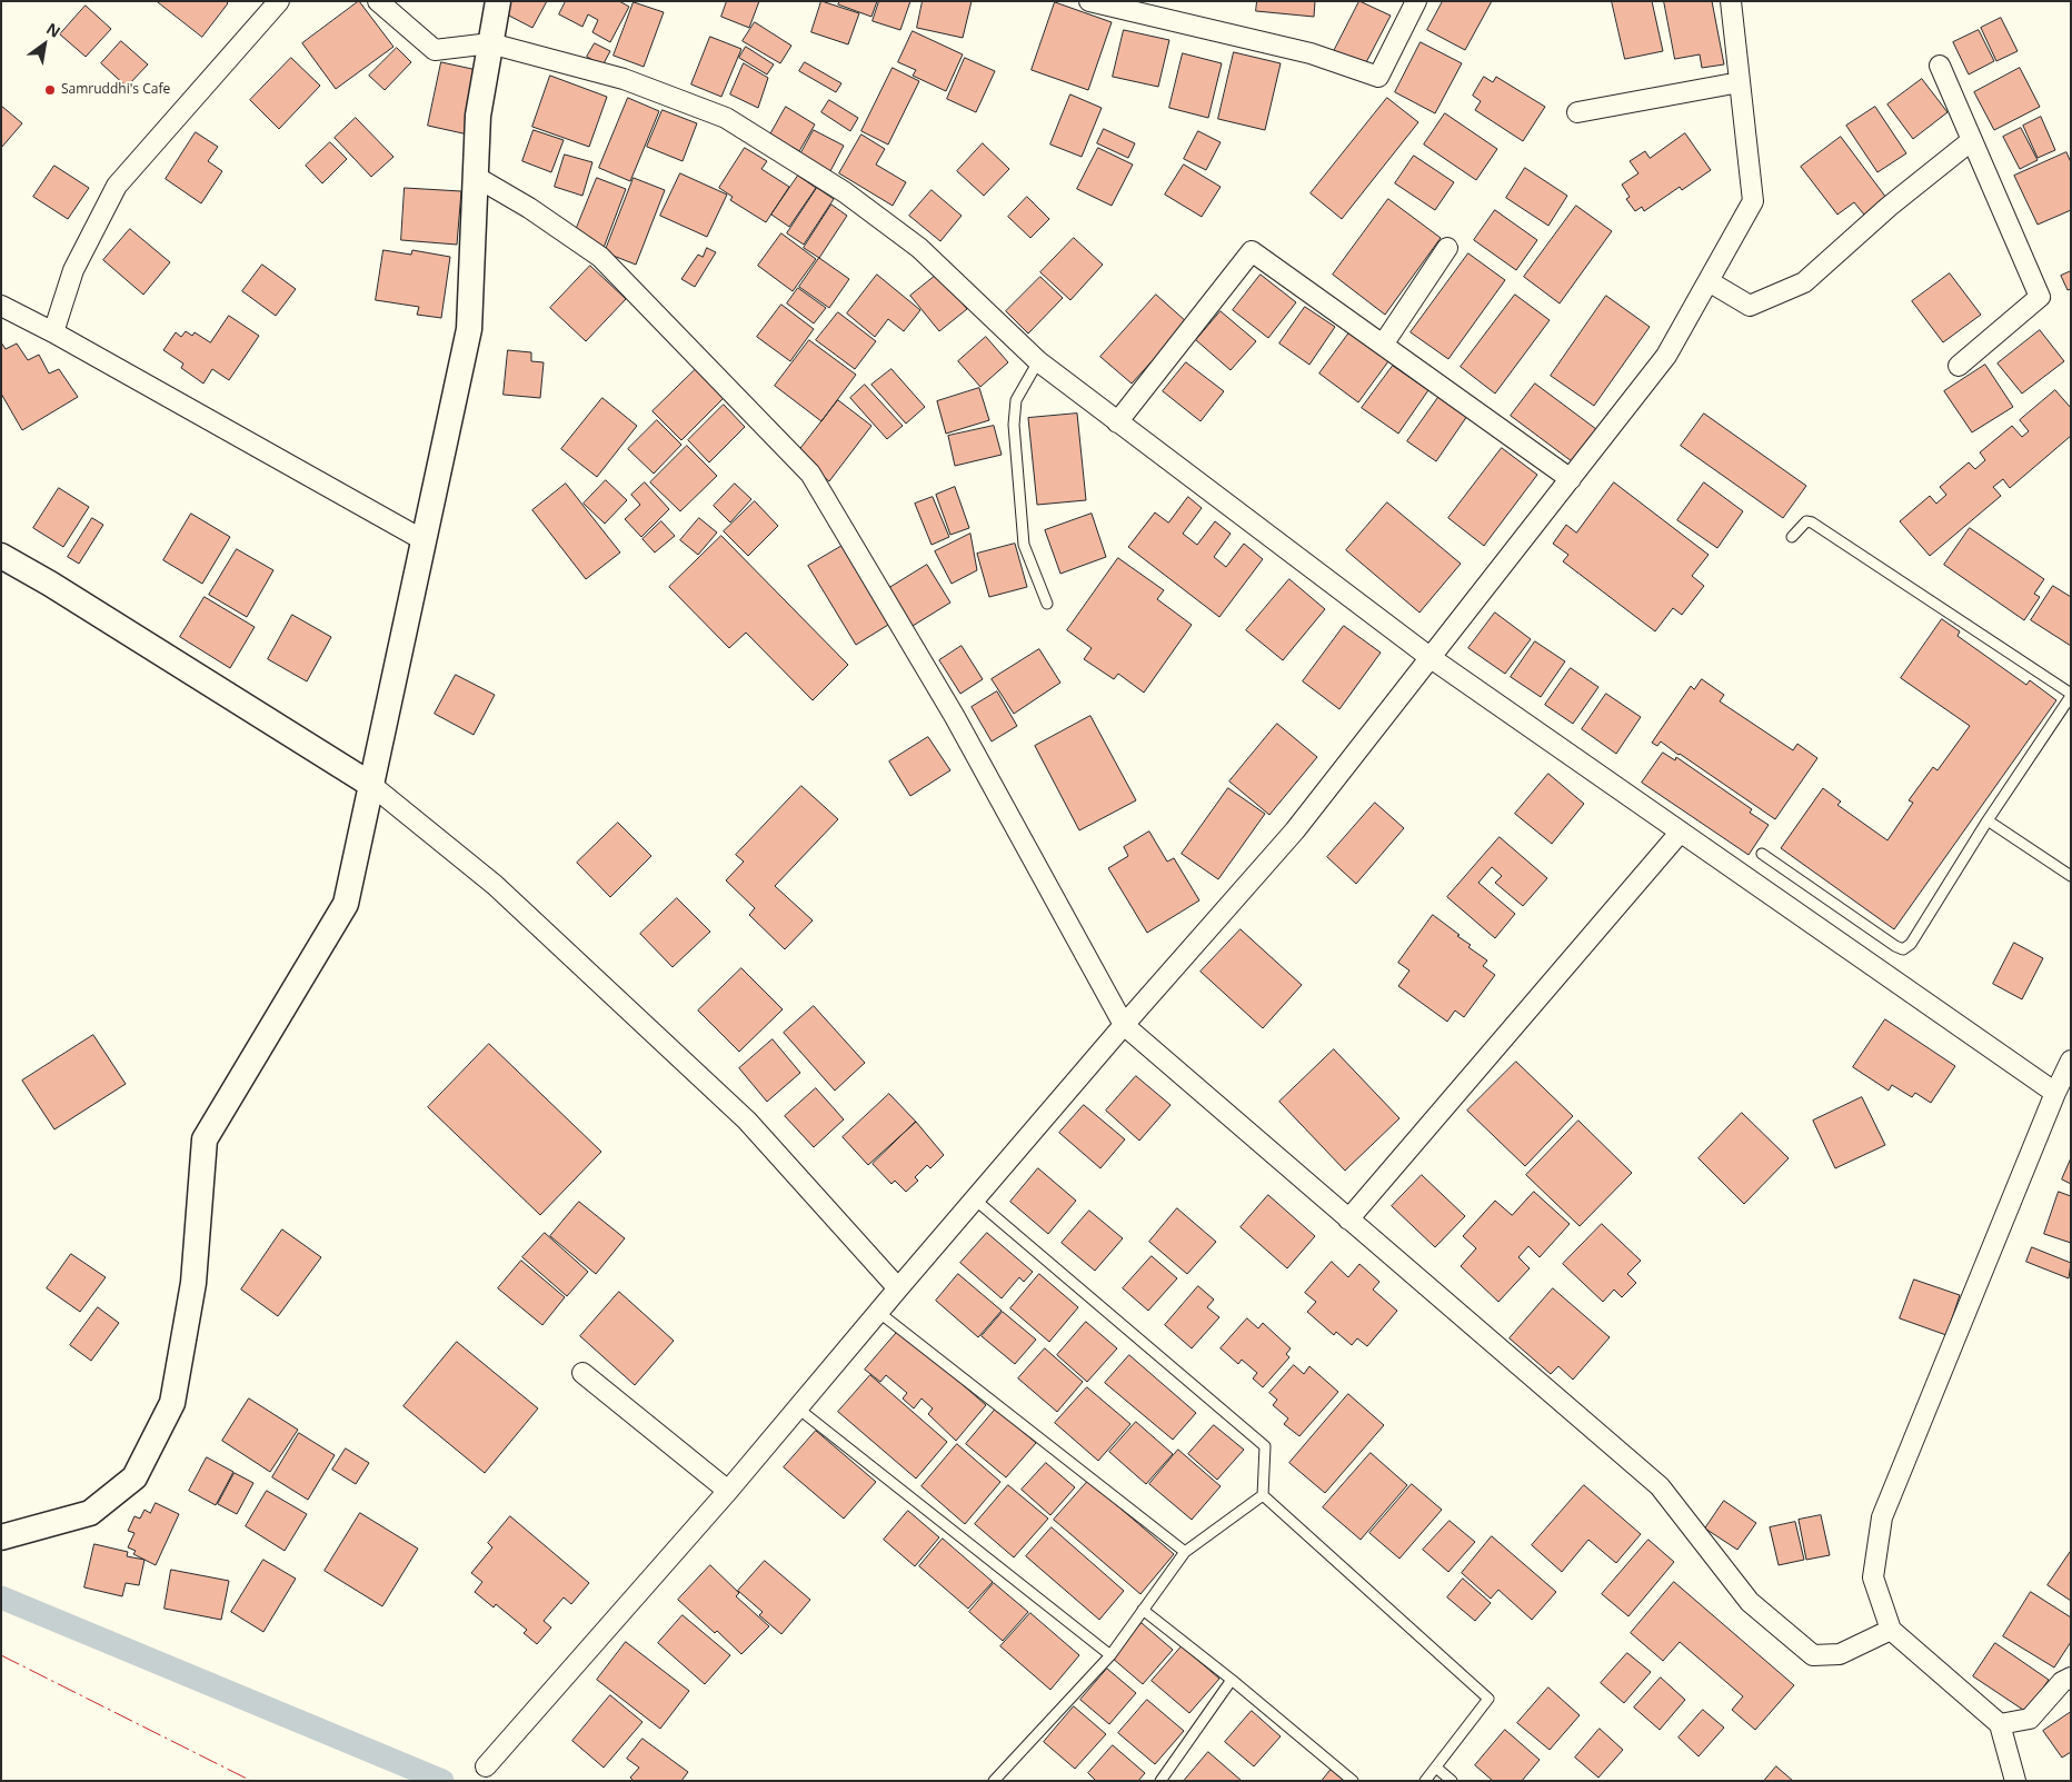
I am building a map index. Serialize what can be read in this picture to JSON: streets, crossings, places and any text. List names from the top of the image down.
{
  "places": ["Samruddhi's Cafe"],
  "north": "top right"
}
